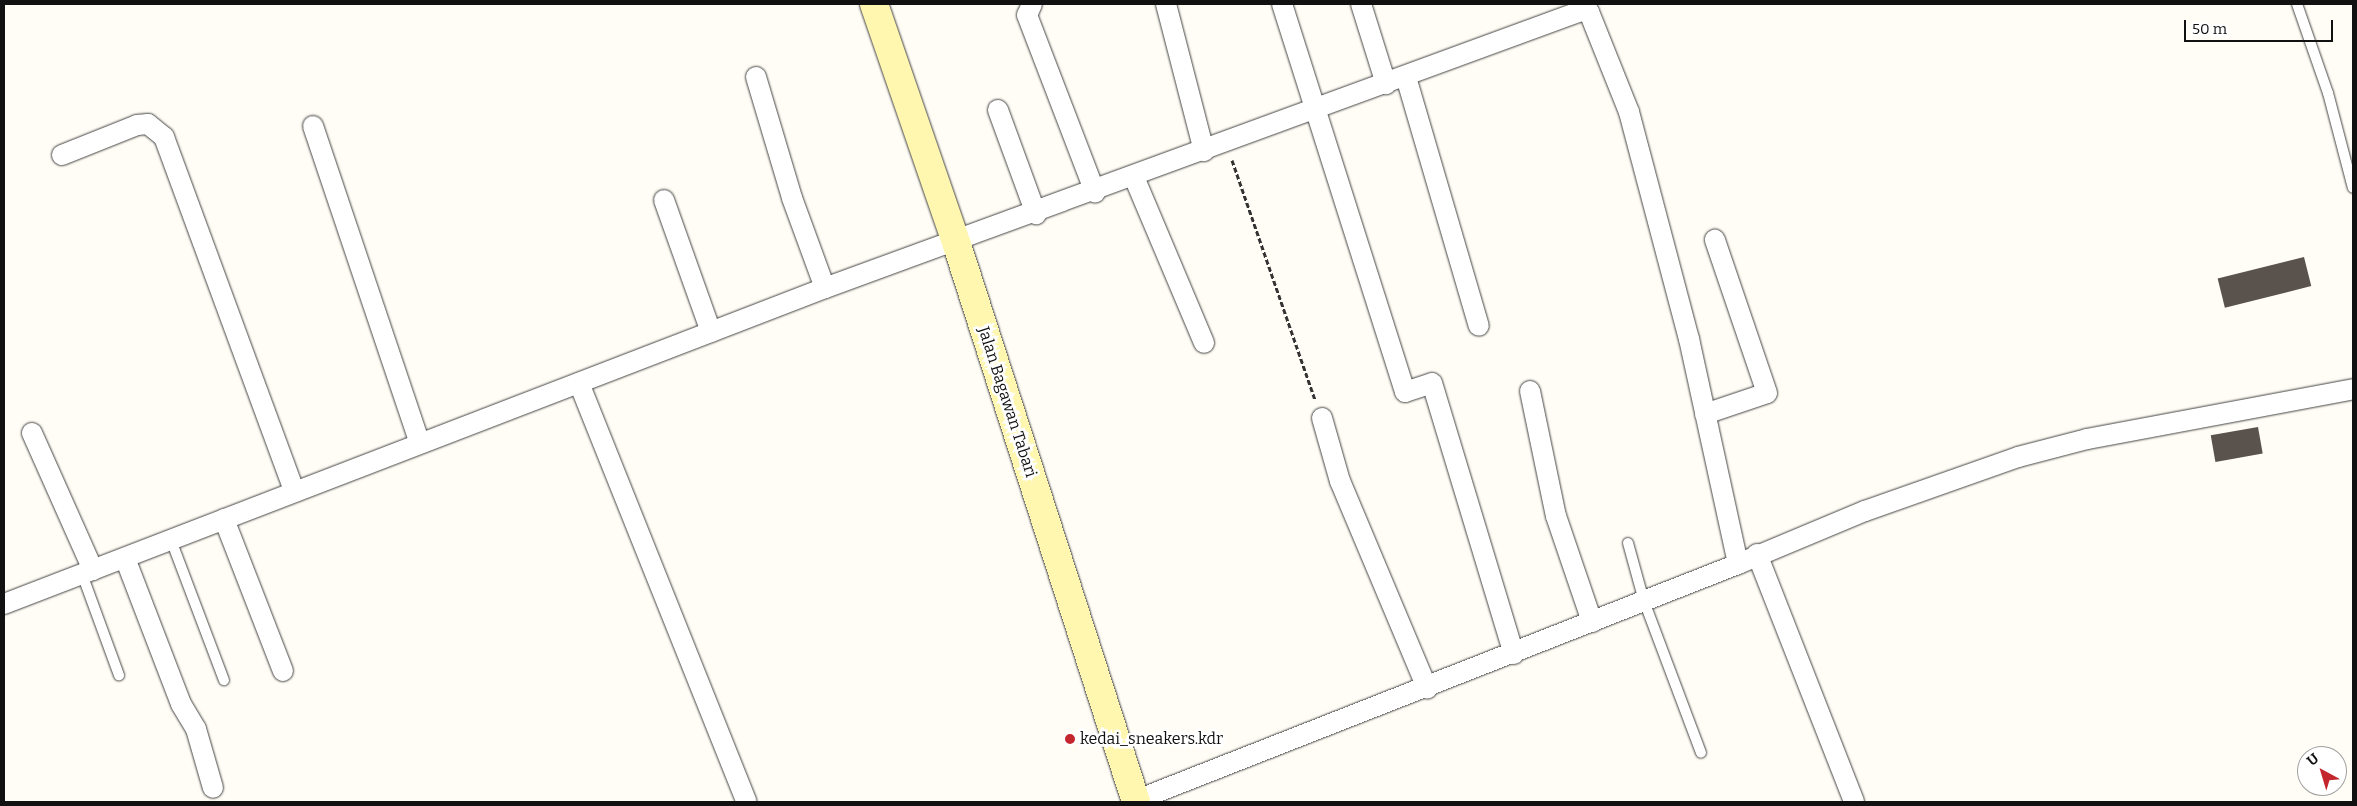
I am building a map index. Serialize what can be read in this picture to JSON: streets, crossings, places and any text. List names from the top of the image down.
{
  "streets": {
    "street": ["Jalan Bagawan Tabari"]
  },
  "places": ["kedai_sneakers.kdr"],
  "scale_bar": "50 m",
  "north": "top left"
}
